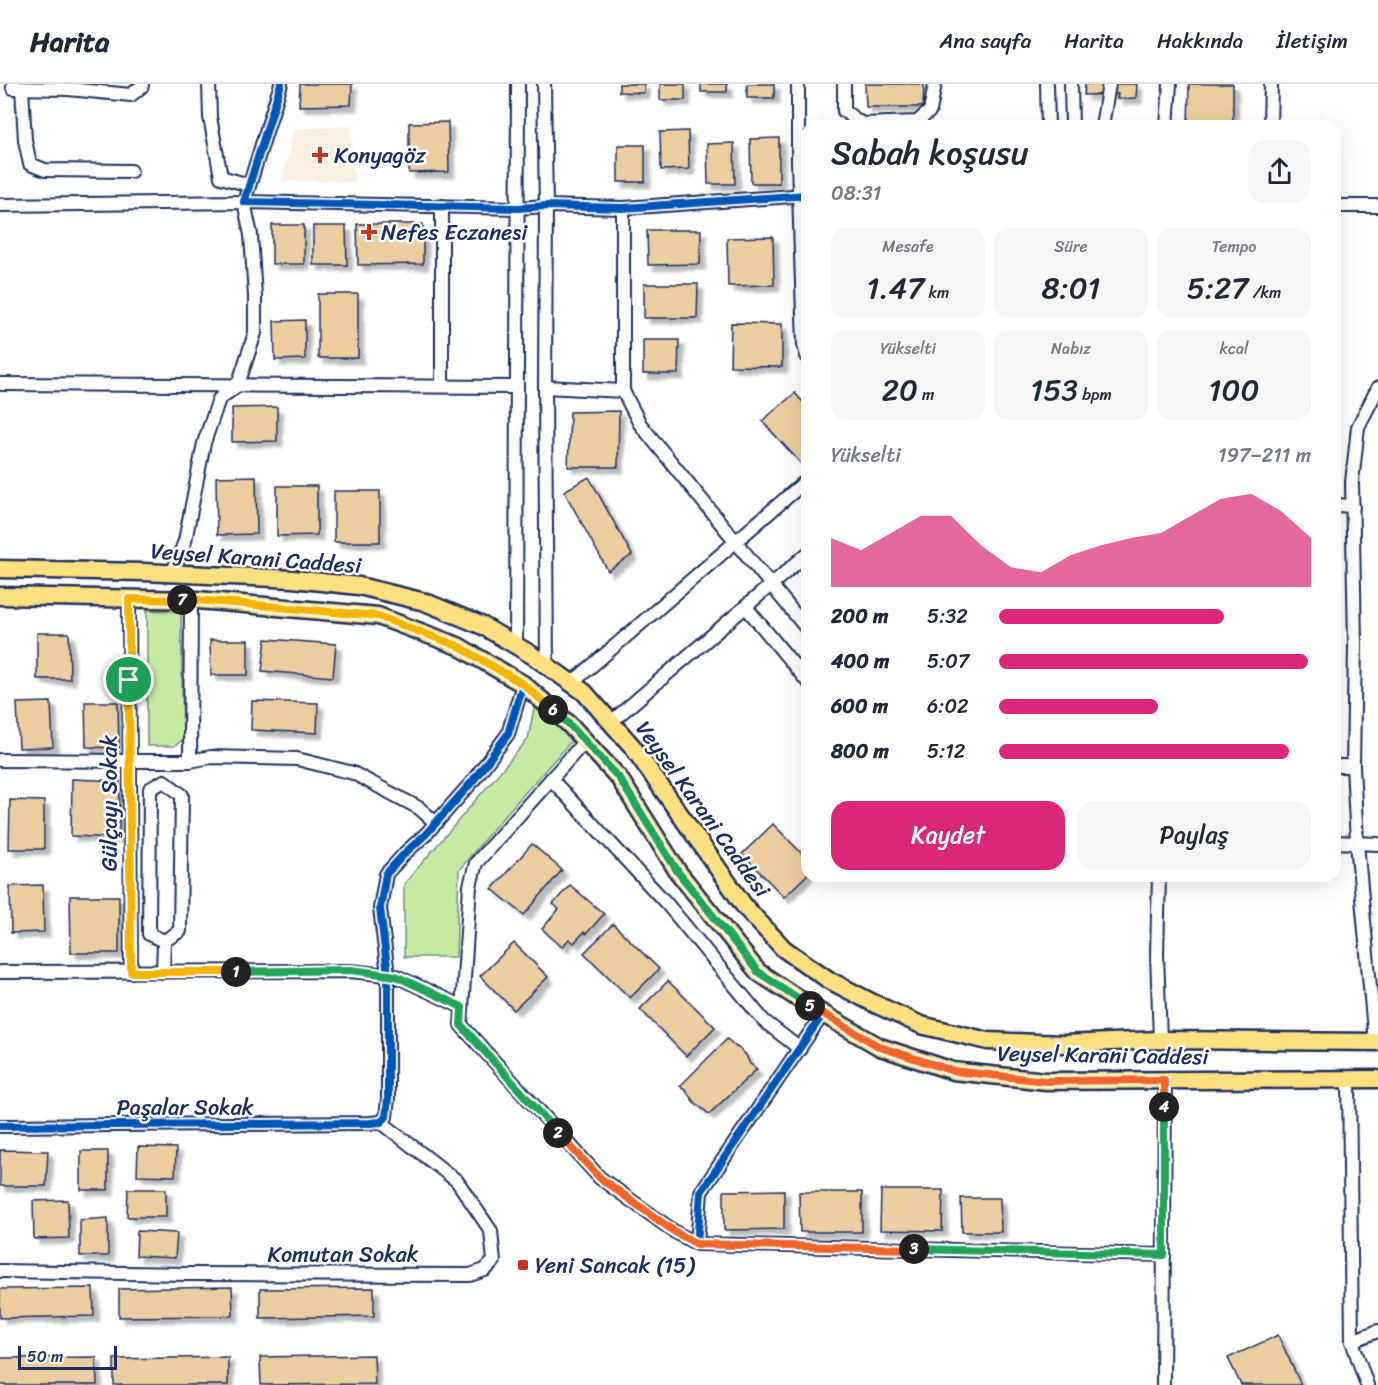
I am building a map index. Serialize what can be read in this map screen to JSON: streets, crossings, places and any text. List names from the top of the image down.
{
  "streets": {
    "main road": ["Veysel Karani Caddesi"],
    "street": ["Gülçayı Sokak", "Paşalar Sokak", "Komutan Sokak"]
  },
  "crossings": [
    ["Veysel Karani Caddesi", "Gülçayı Sokak"],
    ["Paşalar Sokak", "Komutan Sokak"]
  ],
  "places": {
    "health": ["Konyagöz", "Nefes Eczanesi"],
    "transit": ["Yeni Sancak (15)"]
  },
  "scale_bar": "50 m",
  "page": {
    "header": "Harita",
    "nav": [
      "Ana sayfa",
      "Harita",
      "Hakkında",
      "İletişim"
    ],
    "heading": ["Sabah koşusu", "08:31"],
    "stats": [
      ["Mesafe", "1.47 km"],
      ["Süre", "8:01"],
      ["Tempo", "5:27 /km"],
      ["Yükselti", "20 m"],
      ["Nabız", "153 bpm"],
      ["kcal", "100"]
    ],
    "chart": ["Yükselti", "197–211 m"],
    "pins": [
      "7",
      "6",
      "1",
      "5",
      "4",
      "2",
      "3"
    ],
    "list": [
      {
        "name": "200 m",
        "note": "5:32"
      },
      {
        "name": "400 m",
        "note": "5:07"
      },
      {
        "name": "600 m",
        "note": "6:02"
      },
      {
        "name": "800 m",
        "note": "5:12"
      }
    ],
    "buttons": ["Kaydet", "Paylaş"],
    "scale": "50 m"
  }
}
